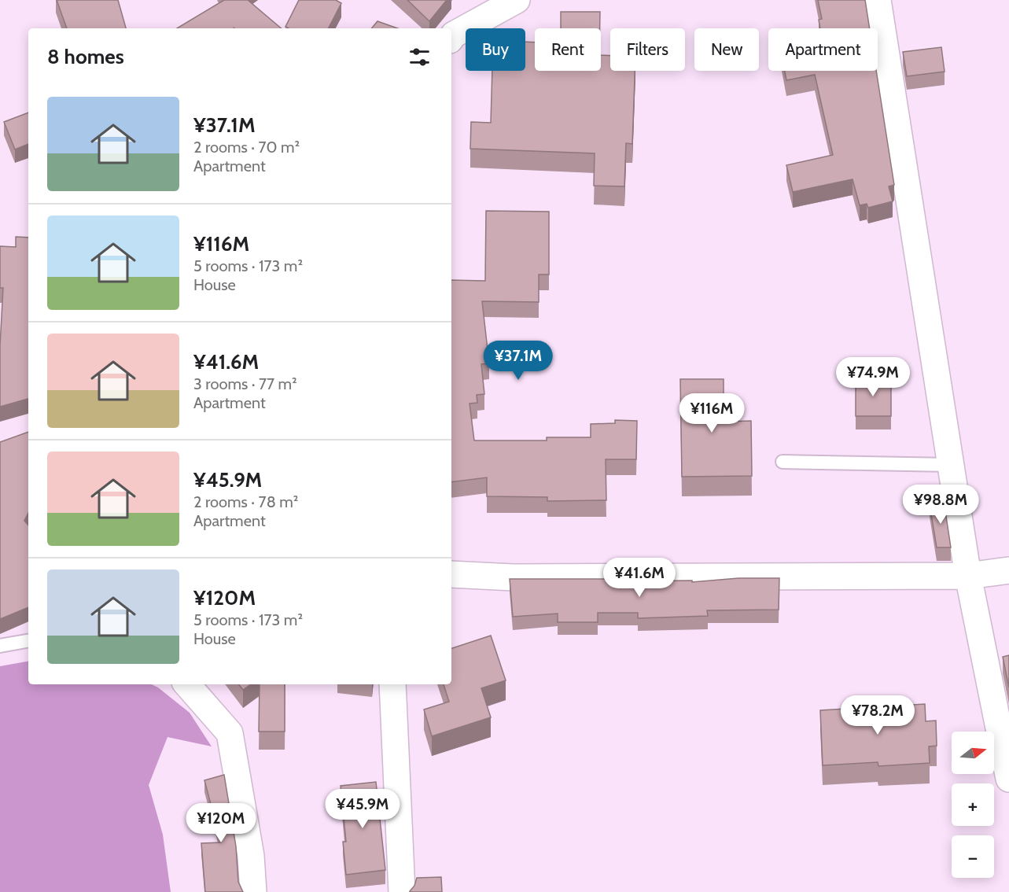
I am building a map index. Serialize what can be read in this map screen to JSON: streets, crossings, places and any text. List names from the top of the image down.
{
  "north": "right",
  "page": {
    "chip": [
      "Buy",
      "Rent",
      "Filters",
      "New",
      "Apartment"
    ],
    "heading": "8 homes",
    "list": [
      {
        "name": "¥37.1M",
        "note": "2 rooms · 70 m² · Apartment"
      },
      {
        "name": "¥116M",
        "note": "5 rooms · 173 m² · House"
      },
      {
        "name": "¥41.6M",
        "note": "3 rooms · 77 m² · Apartment"
      },
      {
        "name": "¥45.9M",
        "note": "2 rooms · 78 m² · Apartment"
      },
      {
        "name": "¥120M",
        "note": "5 rooms · 173 m² · House"
      }
    ],
    "price": [
      "¥37.1M",
      "¥74.9M",
      "¥116M",
      "¥98.8M",
      "¥41.6M",
      "¥78.2M",
      "¥45.9M",
      "¥120M"
    ],
    "map_buttons": ["+", "−"]
  }
}
